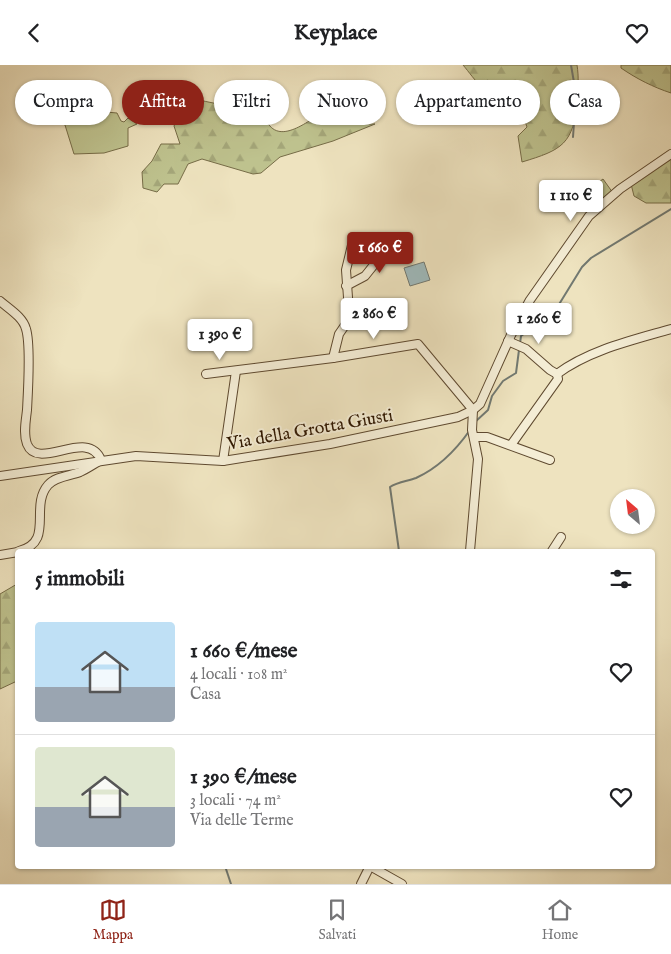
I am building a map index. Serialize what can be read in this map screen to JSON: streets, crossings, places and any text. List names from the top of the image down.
{
  "streets": {
    "street": ["Via della Grotta Giusti"]
  },
  "north": "top left",
  "page": {
    "header": "Keyplace",
    "chip": [
      "Compra",
      "Affitta",
      "Filtri",
      "Nuovo",
      "Appartamento",
      "Casa"
    ],
    "price": [
      "1 110 €",
      "1 660 €",
      "2 860 €",
      "1 260 €",
      "1 390 €"
    ],
    "heading": "5 immobili",
    "list": [
      {
        "name": "1 660 €/mese",
        "note": "4 locali · 108 m² · Casa"
      },
      {
        "name": "1 390 €/mese",
        "note": "3 locali · 74 m² · Via delle Terme"
      }
    ],
    "tabs": ["Mappa", "Salvati", "Home"]
  }
}
